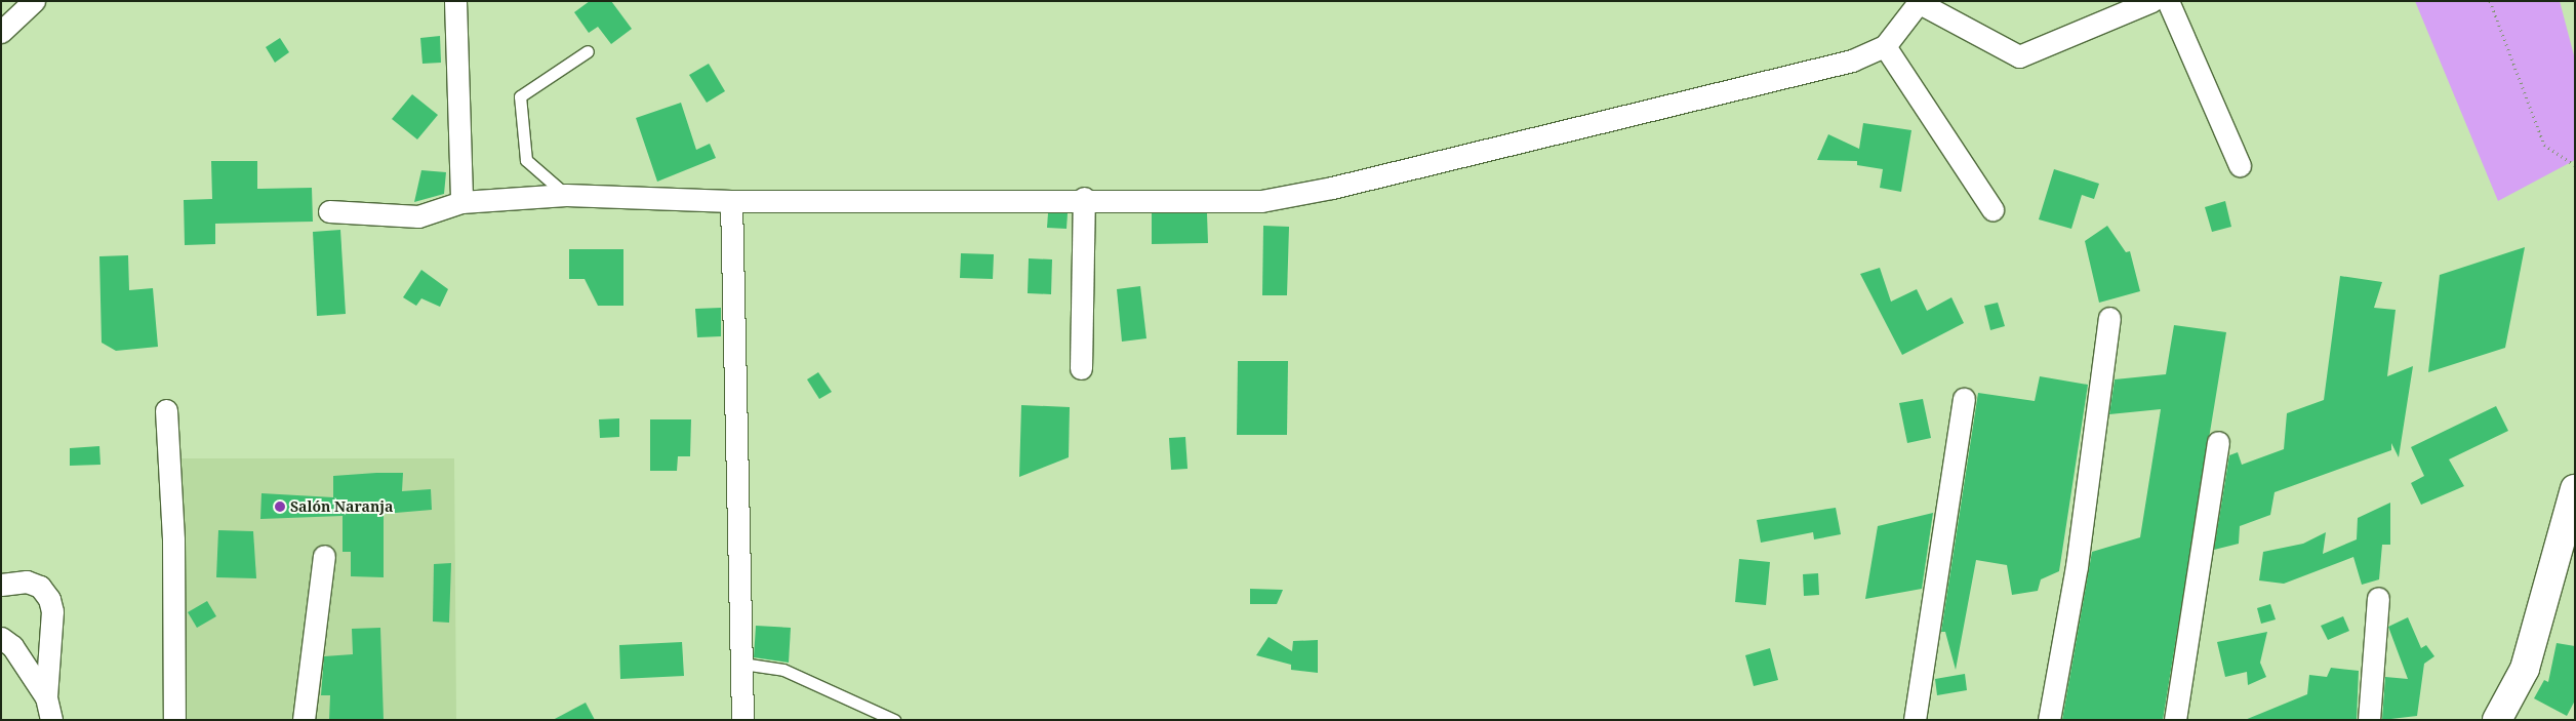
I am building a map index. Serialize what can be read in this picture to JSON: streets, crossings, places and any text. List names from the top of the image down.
{
  "places": ["Salón Naranja"]
}
